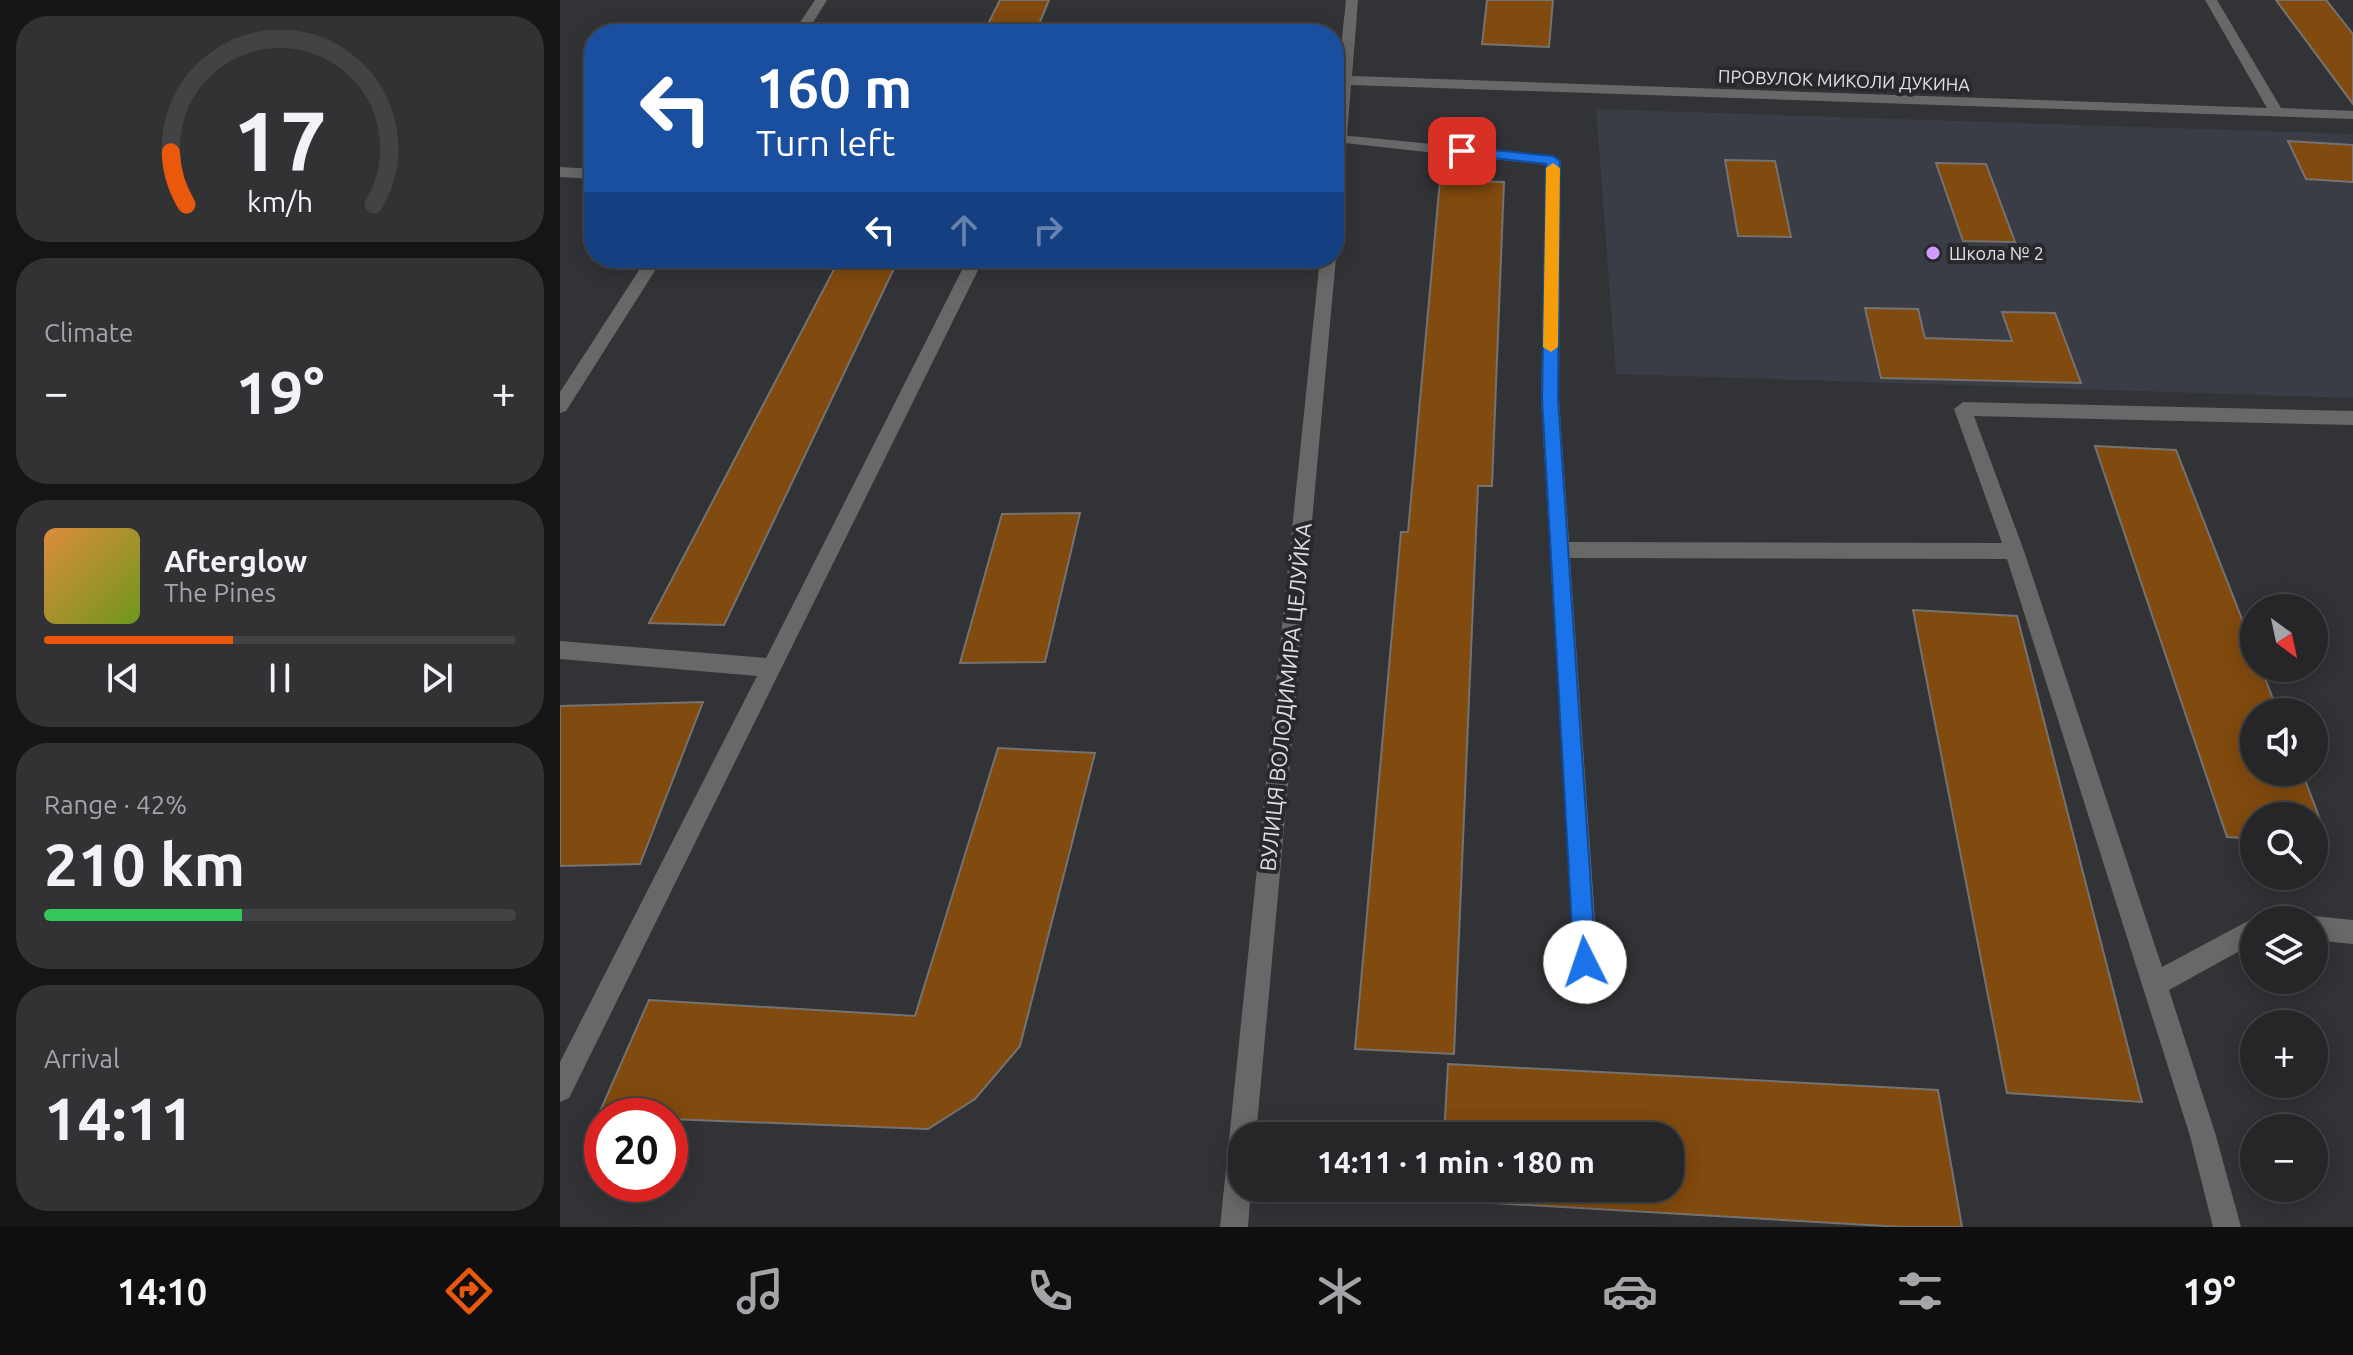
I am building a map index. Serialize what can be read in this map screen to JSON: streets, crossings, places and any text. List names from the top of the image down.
{
  "streets": {
    "street": ["ПРОВУЛОК МИКОЛИ ДУКИНА", "ВУЛИЦЯ ВОЛОДИМИРА ЦЕЛУЙКА"]
  },
  "places": ["Школа № 2"],
  "north": "bottom right",
  "page": {
    "turn": ["160 m", "Turn left"],
    "tile": [
      "Climate",
      ["Range · 42%", "210 km"],
      ["Arrival", "14:11"]
    ],
    "heat": ["−", "19°", "+"],
    "song": ["Afterglow", "The Pines"],
    "map_buttons": ["+", "−"],
    "limit": "20",
    "trip": "14:11 · 1 min · 180 m",
    "tabs": ["14:10", "19°"],
    "gauge": ["17", "km/h"]
  }
}
